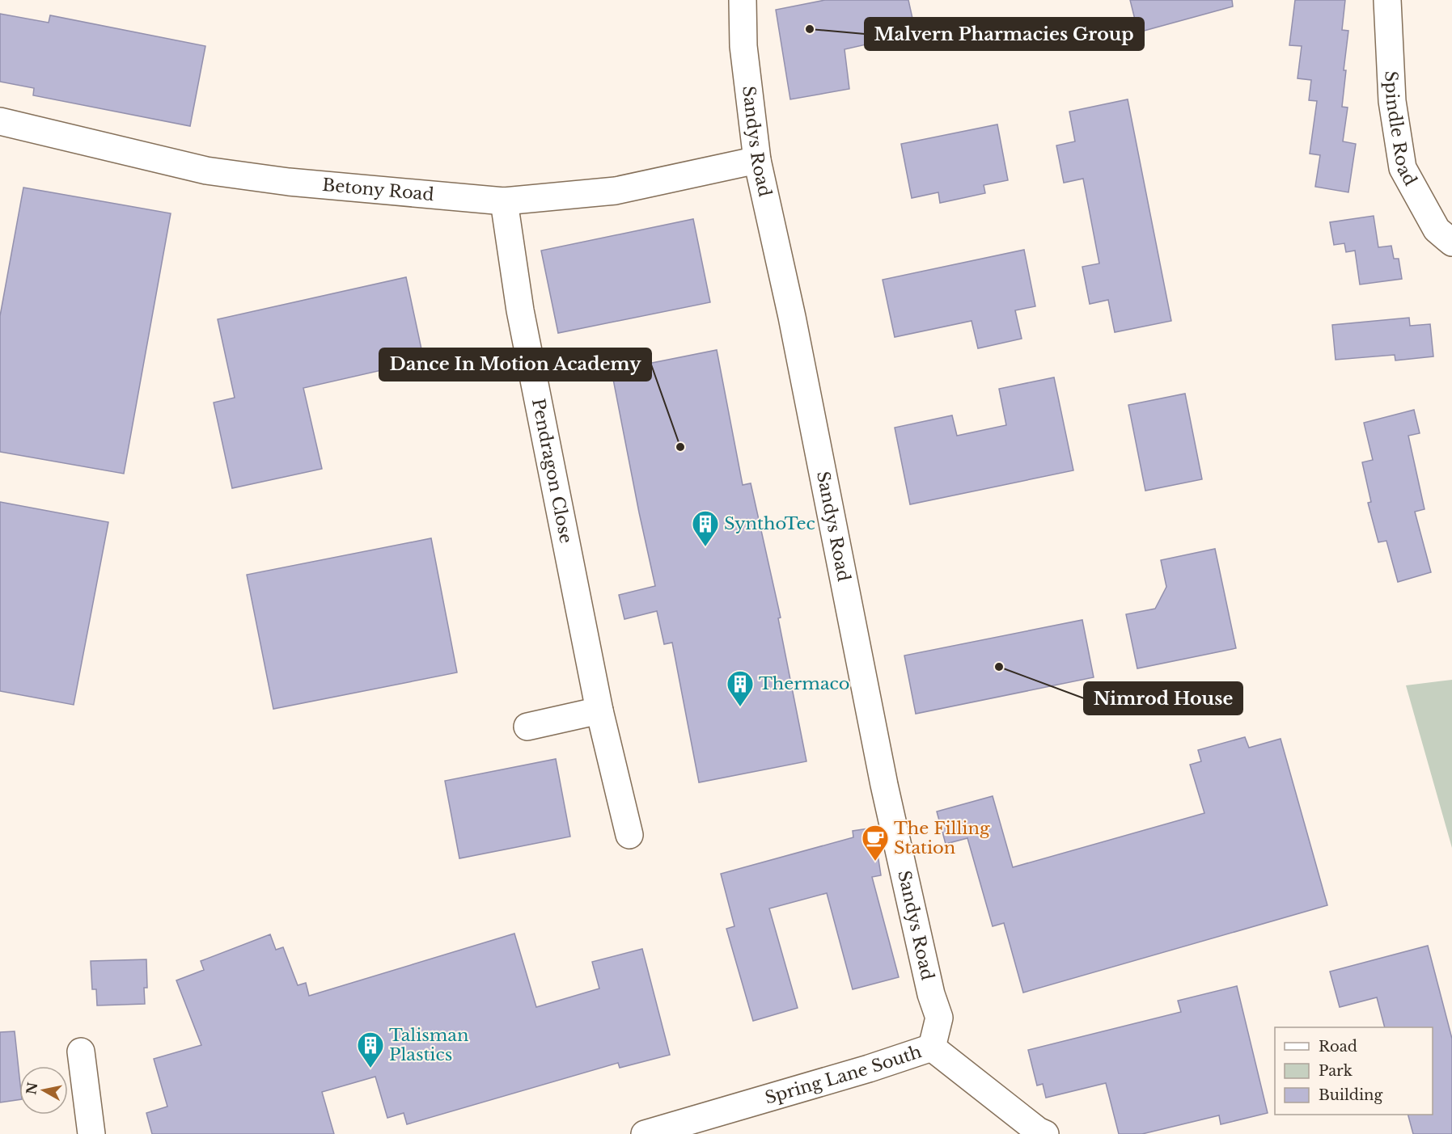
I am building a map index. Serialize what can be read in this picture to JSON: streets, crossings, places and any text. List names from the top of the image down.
{
  "streets": {
    "street": [
      "Spindle Road",
      "Sandys Road",
      "Betony Road",
      "Pendragon Close",
      "Spring Lane South"
    ]
  },
  "crossings": [
    ["Sandys Road", "Betony Road"],
    ["Sandys Road", "Spring Lane South"],
    ["Betony Road", "Pendragon Close"]
  ],
  "places": {
    "other": ["Malvern Pharmacies Group", "Dance In Motion Academy", "Nimrod House"],
    "building": ["SynthoTec", "Thermaco", "Talisman Plastics"],
    "cafe": ["The Filling Station"]
  },
  "legend": ["Road", "Park", "Building"],
  "north": "left"
}
